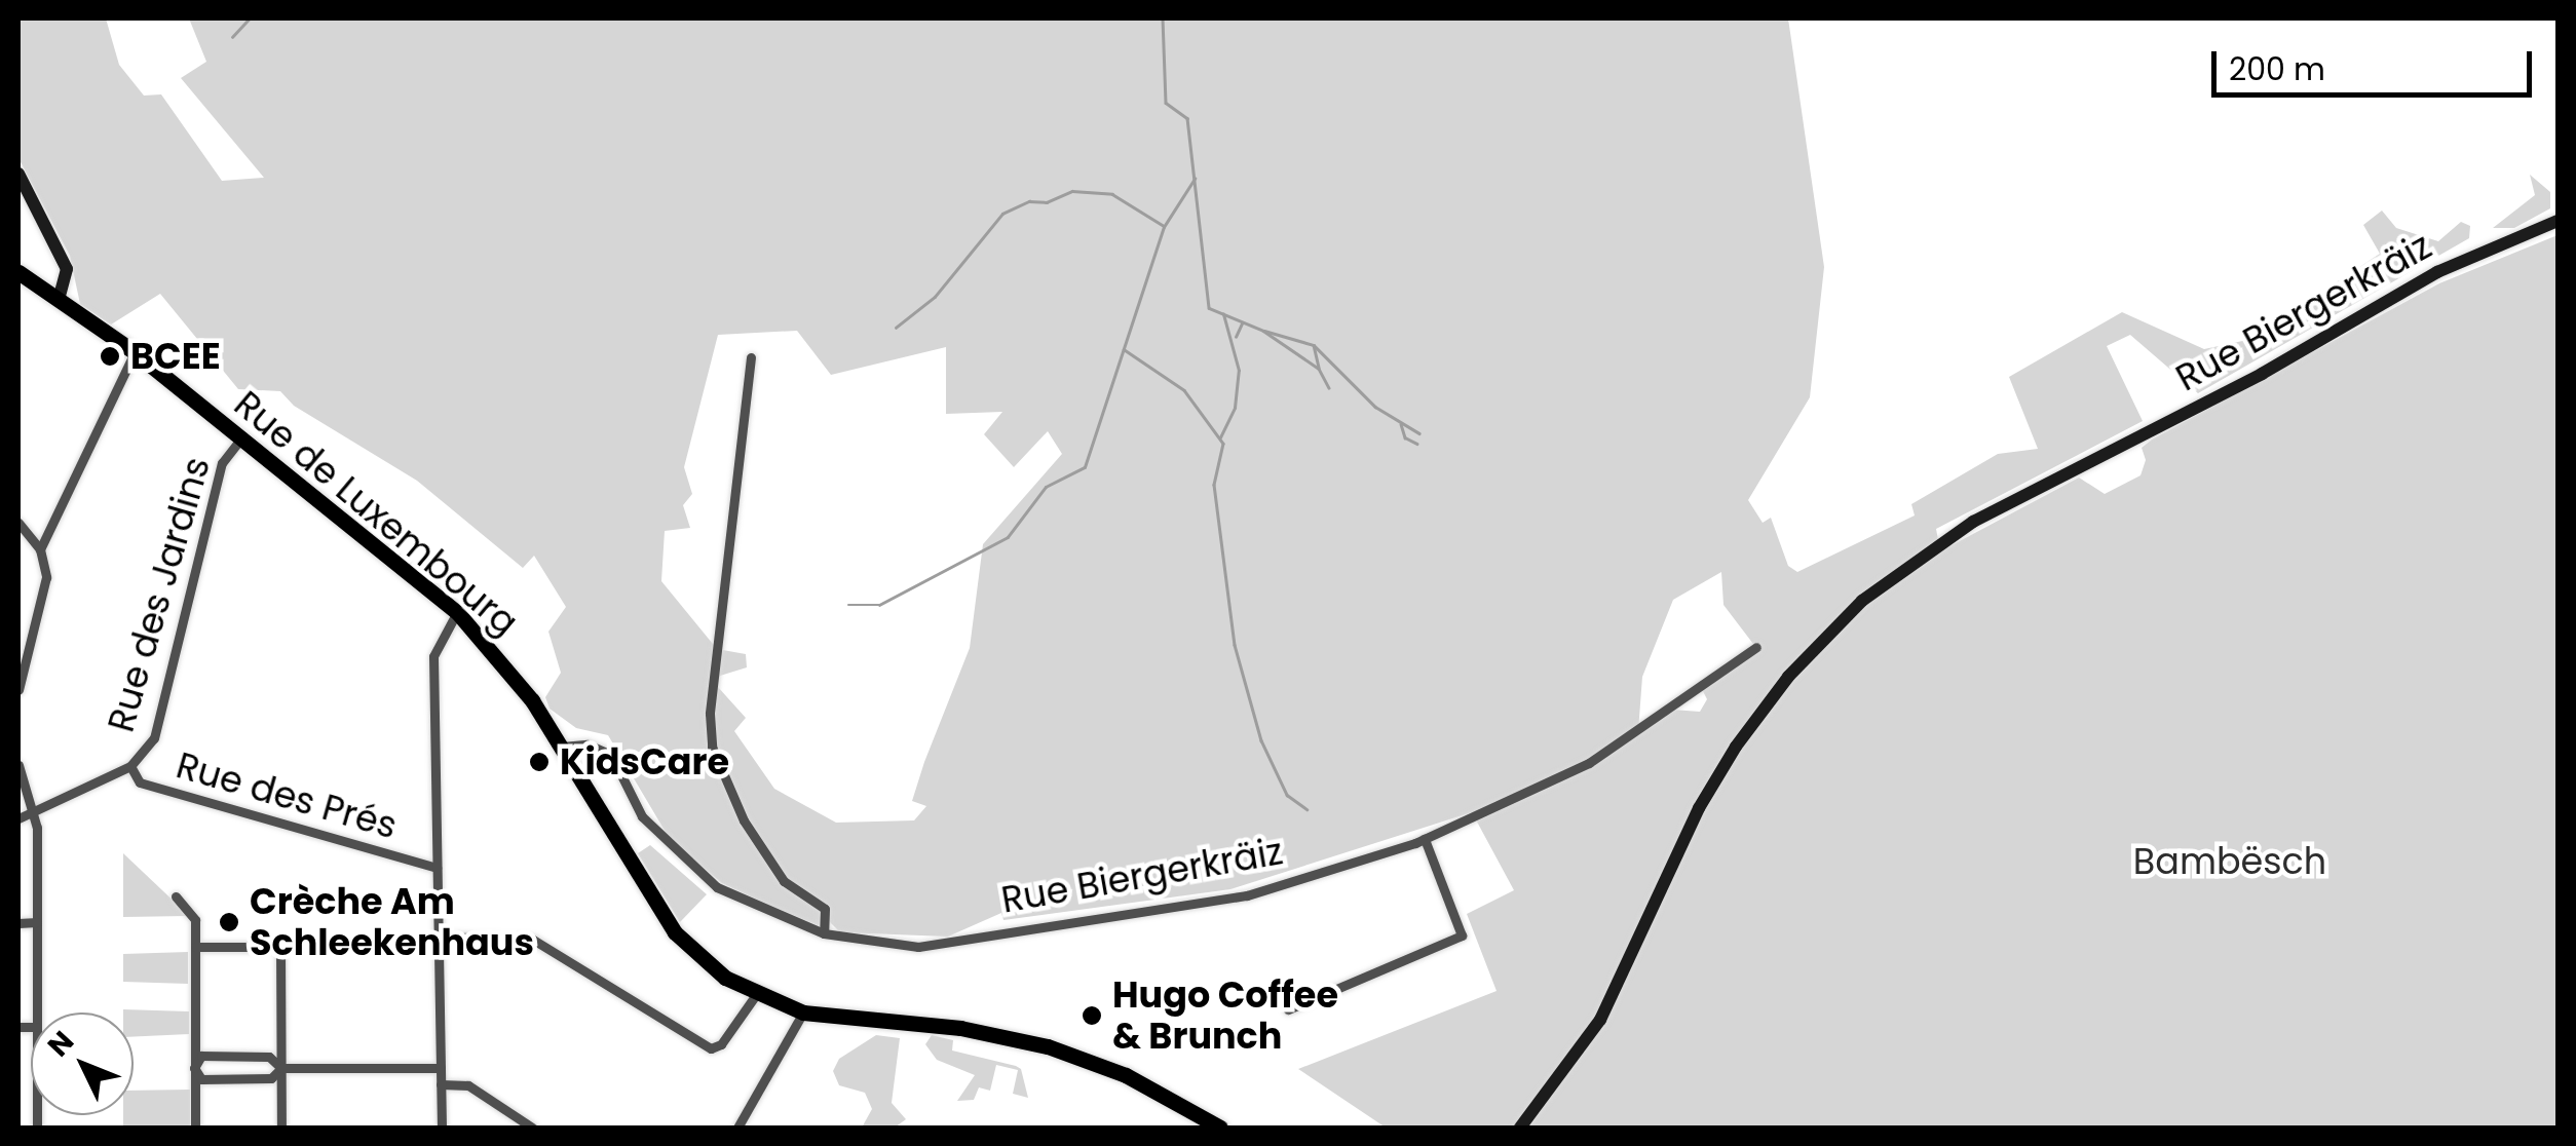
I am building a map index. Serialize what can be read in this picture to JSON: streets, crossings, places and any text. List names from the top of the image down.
{
  "streets": {
    "main road": ["Rue Biergerkräiz", "Rue de Luxembourg"],
    "street": ["Rue des Jardins", "Rue des Prés"]
  },
  "crossings": [
    ["Rue Biergerkräiz", "Rue de Luxembourg"],
    ["Rue de Luxembourg", "Rue des Jardins"],
    ["Rue des Jardins", "Rue des Prés"]
  ],
  "parks": ["Bambësch"],
  "places": [
    "BCEE",
    "KidsCare",
    "Crèche Am Schleekenhaus",
    "Hugo Coffee & Brunch"
  ],
  "scale_bar": "200 m",
  "north": "top left"
}
